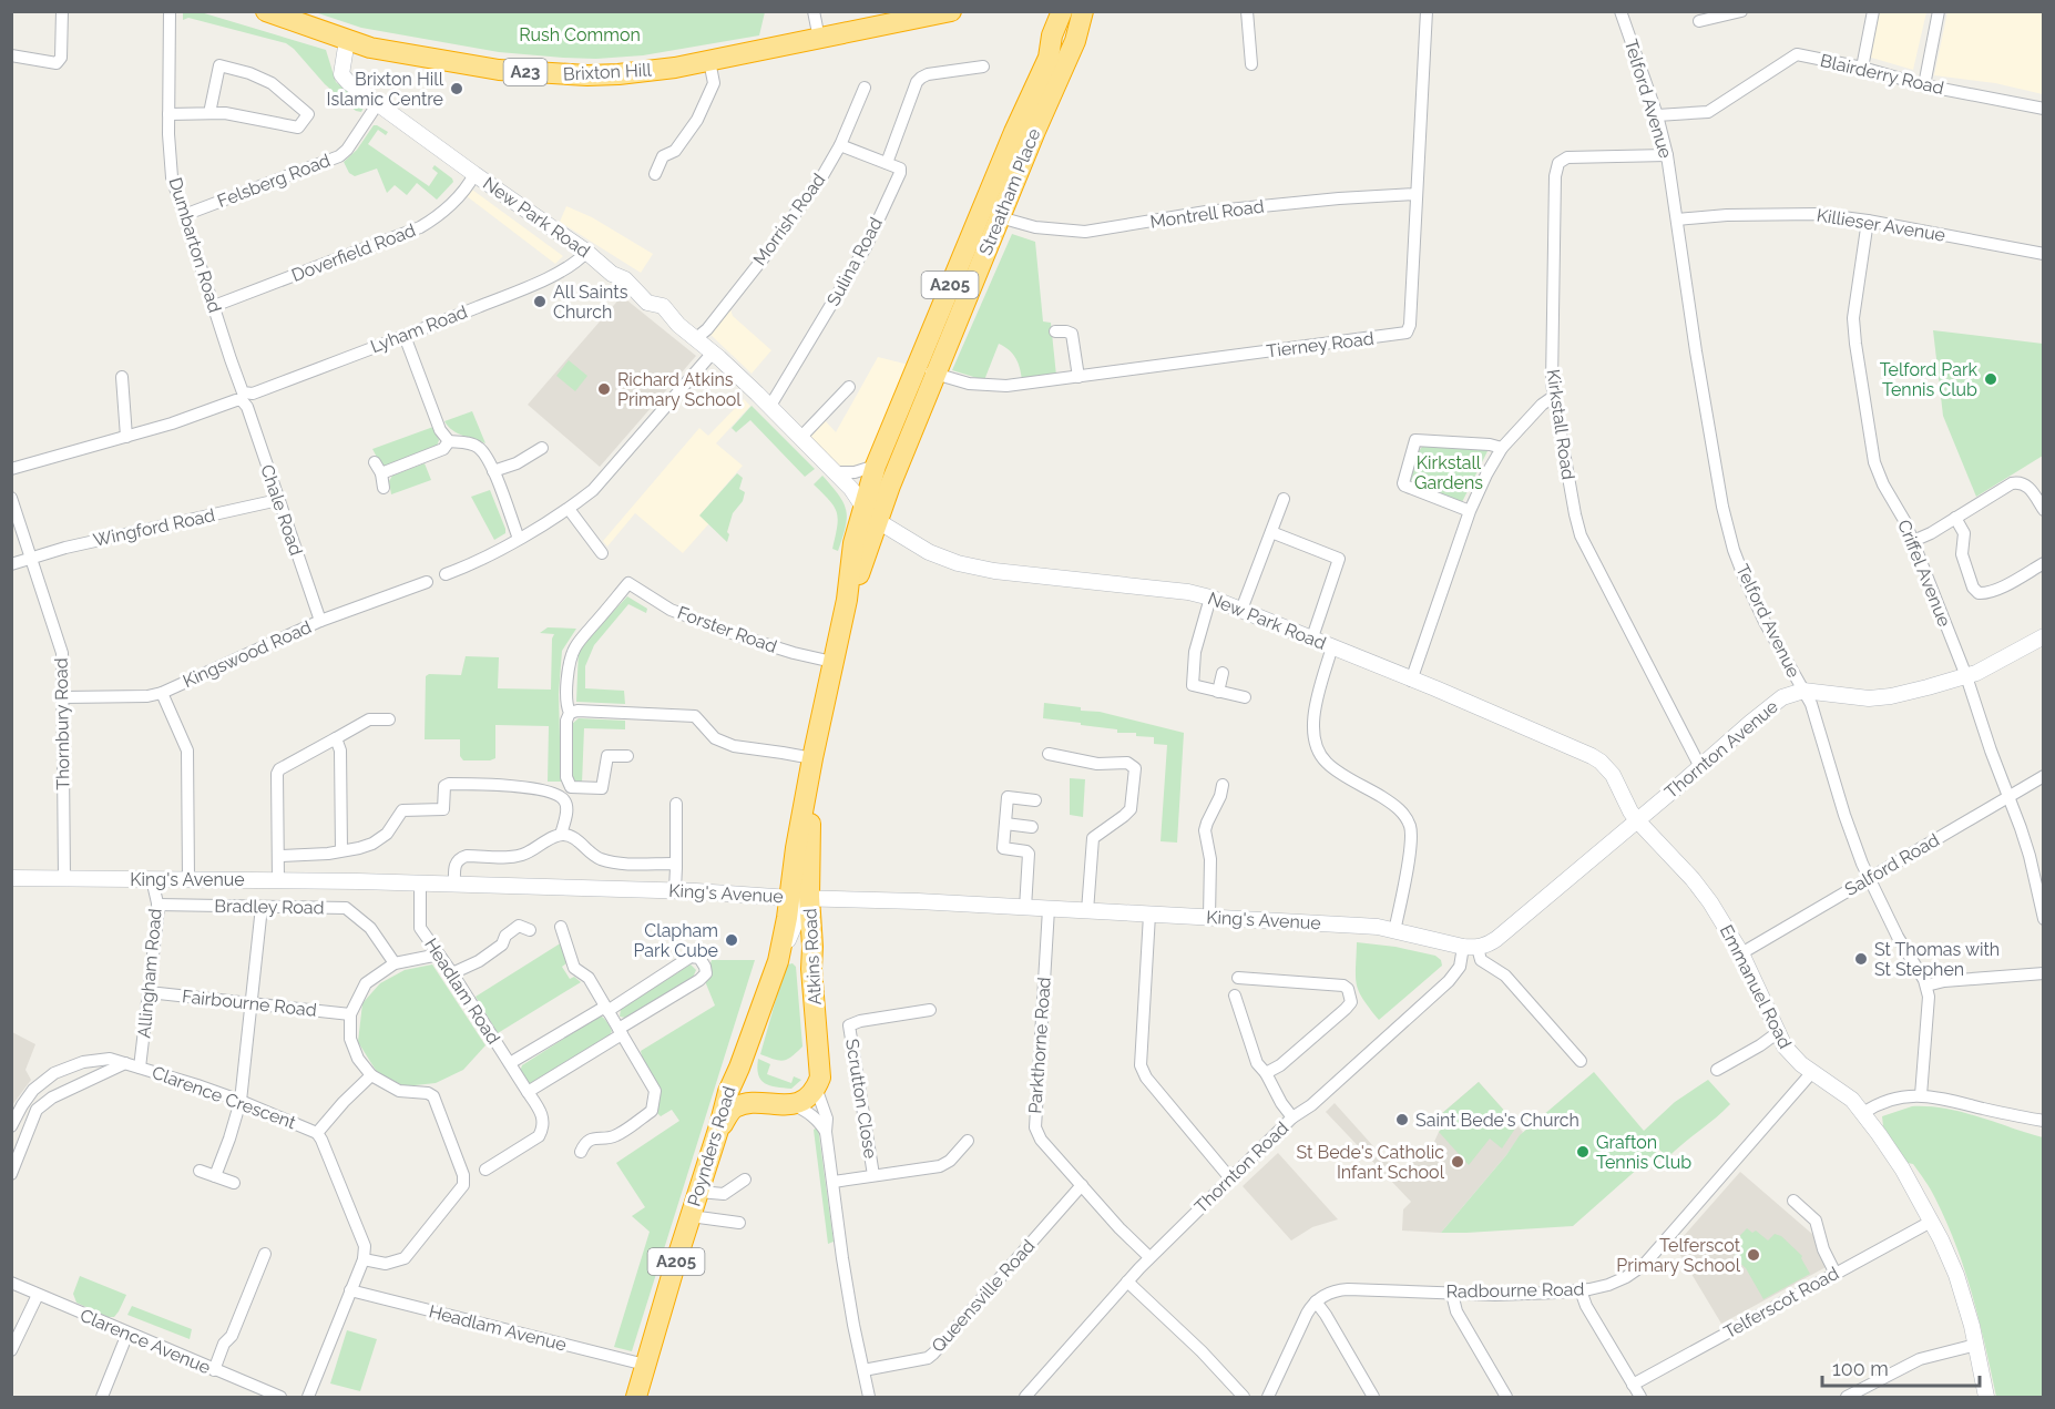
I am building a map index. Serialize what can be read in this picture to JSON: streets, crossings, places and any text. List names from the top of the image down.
{
  "streets": {
    "highway": [
      "A23",
      "Brixton Hill",
      "Streatham Place",
      "A205",
      "Atkins Road",
      "Poynders Road"
    ],
    "street": [
      "Blairderry Road",
      "Telford Avenue",
      "Felsberg Road",
      "Montrell Road",
      "New Park Road",
      "Morrish Road",
      "Killieser Avenue",
      "Dumbarton Road",
      "Doverfield Road",
      "Sulina Road",
      "Lyham Road",
      "Tierney Road",
      "Kirkstall Road",
      "Chale Road",
      "Wingford Road",
      "Criffel Avenue",
      "Forster Road",
      "Kingswood Road",
      "Thornbury Road",
      "Thornton Avenue",
      "Salford Road",
      "King's Avenue",
      "Bradley Road",
      "Allingham Road",
      "Emmanuel Road",
      "Headlam Road",
      "Fairbourne Road",
      "Parkthorne Road",
      "Clarence Crescent",
      "Scrutton Close",
      "Thornton Road",
      "Radbourne Road",
      "Queensville Road",
      "Telferscot Road",
      "Headlam Avenue",
      "Clarence Avenue"
    ]
  },
  "crossings": [
    ["Brixton Hill", "New Park Road"],
    ["Blairderry Road", "Telford Avenue"],
    ["Telford Avenue", "Killieser Avenue"],
    ["Telford Avenue", "Kirkstall Road"],
    ["Telford Avenue", "Thornton Avenue"],
    ["Telford Avenue", "Salford Road"],
    ["Felsberg Road", "New Park Road"],
    ["Felsberg Road", "Dumbarton Road"],
    ["Streatham Place", "Montrell Road"],
    ["Streatham Place", "New Park Road"],
    ["Streatham Place", "Tierney Road"],
    ["Streatham Place", "Atkins Road"],
    ["Montrell Road", "Tierney Road"],
    ["New Park Road", "Morrish Road"],
    ["New Park Road", "Doverfield Road"],
    ["New Park Road", "Sulina Road"],
    ["New Park Road", "Lyham Road"],
    ["New Park Road", "Thornton Avenue"],
    ["New Park Road", "Atkins Road"],
    ["New Park Road", "Emmanuel Road"],
    ["Killieser Avenue", "Criffel Avenue"],
    ["Dumbarton Road", "Doverfield Road"],
    ["Dumbarton Road", "Lyham Road"],
    ["Dumbarton Road", "Chale Road"],
    ["A205", "Poynders Road"],
    ["Lyham Road", "Chale Road"],
    ["Kirkstall Road", "Thornton Avenue"],
    ["Chale Road", "Wingford Road"],
    ["Chale Road", "Kingswood Road"],
    ["Wingford Road", "Thornbury Road"],
    ["Criffel Avenue", "Salford Road"],
    ["Forster Road", "Atkins Road"],
    ["Kingswood Road", "Thornbury Road"],
    ["Thornbury Road", "King's Avenue"],
    ["Thornton Avenue", "King's Avenue"],
    ["Thornton Avenue", "Emmanuel Road"],
    ["Thornton Avenue", "Thornton Road"],
    ["Salford Road", "Emmanuel Road"],
    ["King's Avenue", "Atkins Road"],
    ["King's Avenue", "Allingham Road"],
    ["King's Avenue", "Headlam Road"],
    ["King's Avenue", "Parkthorne Road"],
    ["King's Avenue", "Poynders Road"],
    ["King's Avenue", "Thornton Road"],
    ["Bradley Road", "Allingham Road"],
    ["Atkins Road", "Scrutton Close"],
    ["Atkins Road", "Poynders Road"],
    ["Atkins Road", "Queensville Road"],
    ["Allingham Road", "Fairbourne Road"],
    ["Allingham Road", "Clarence Crescent"],
    ["Emmanuel Road", "Radbourne Road"],
    ["Emmanuel Road", "Telferscot Road"],
    ["Parkthorne Road", "Thornton Road"],
    ["Parkthorne Road", "Queensville Road"],
    ["Poynders Road", "Headlam Avenue"]
  ],
  "parks": ["Rush Common", "Kirkstall Gardens"],
  "places": [
    "Brixton Hill Islamic Centre",
    "All Saints Church",
    "Telford Park Tennis Club",
    "Richard Atkins Primary School",
    "Clapham Park Cube",
    "St Thomas with St Stephen",
    "Saint Bede's Church",
    "Grafton Tennis Club",
    "St Bede's Catholic Infant School",
    "Telferscot Primary School"
  ],
  "scale_bar": "100 m"
}
